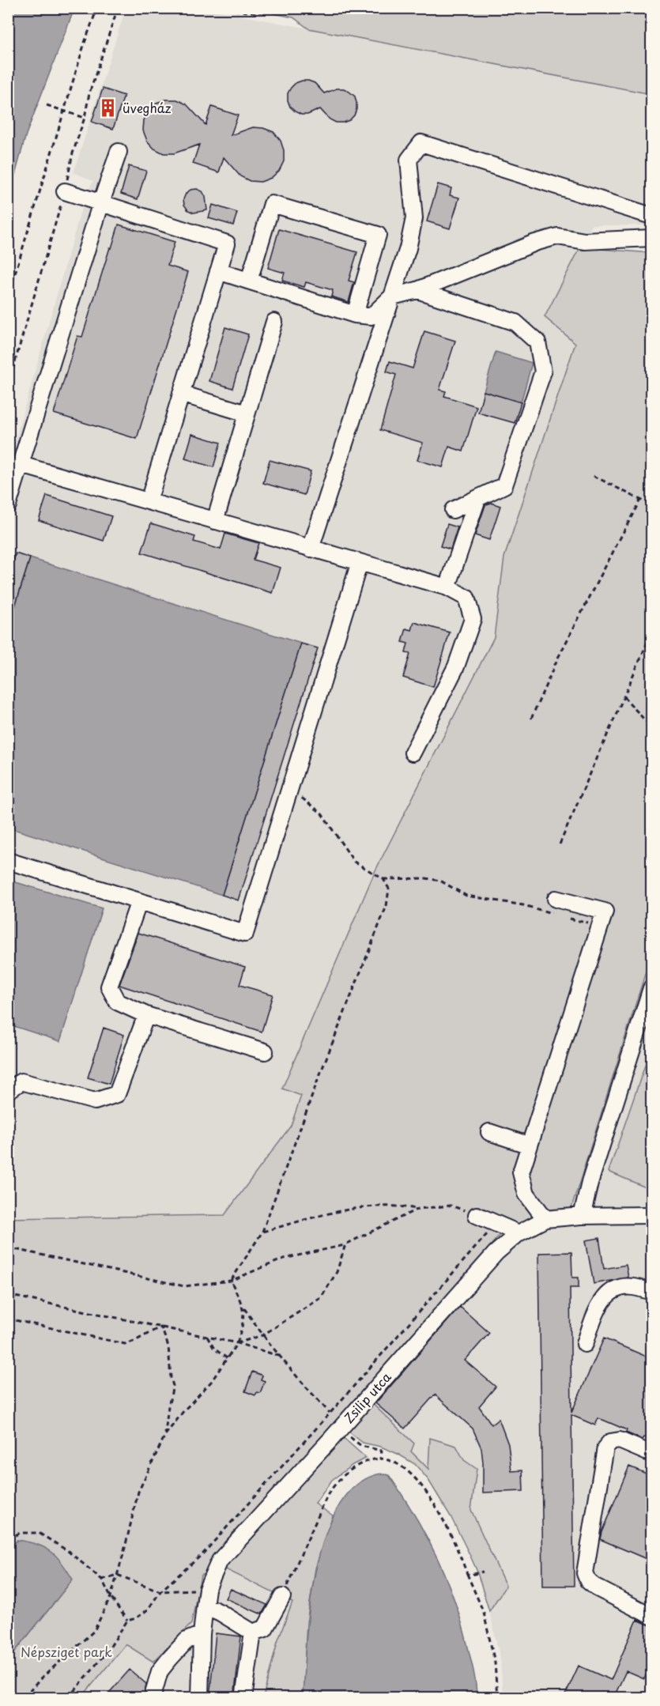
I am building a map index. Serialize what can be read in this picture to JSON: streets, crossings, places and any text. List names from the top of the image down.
{
  "streets": {
    "street": ["Zsilip utca"]
  },
  "parks": ["Népsziget park"],
  "places": {
    "building": ["üvegház"]
  }
}
